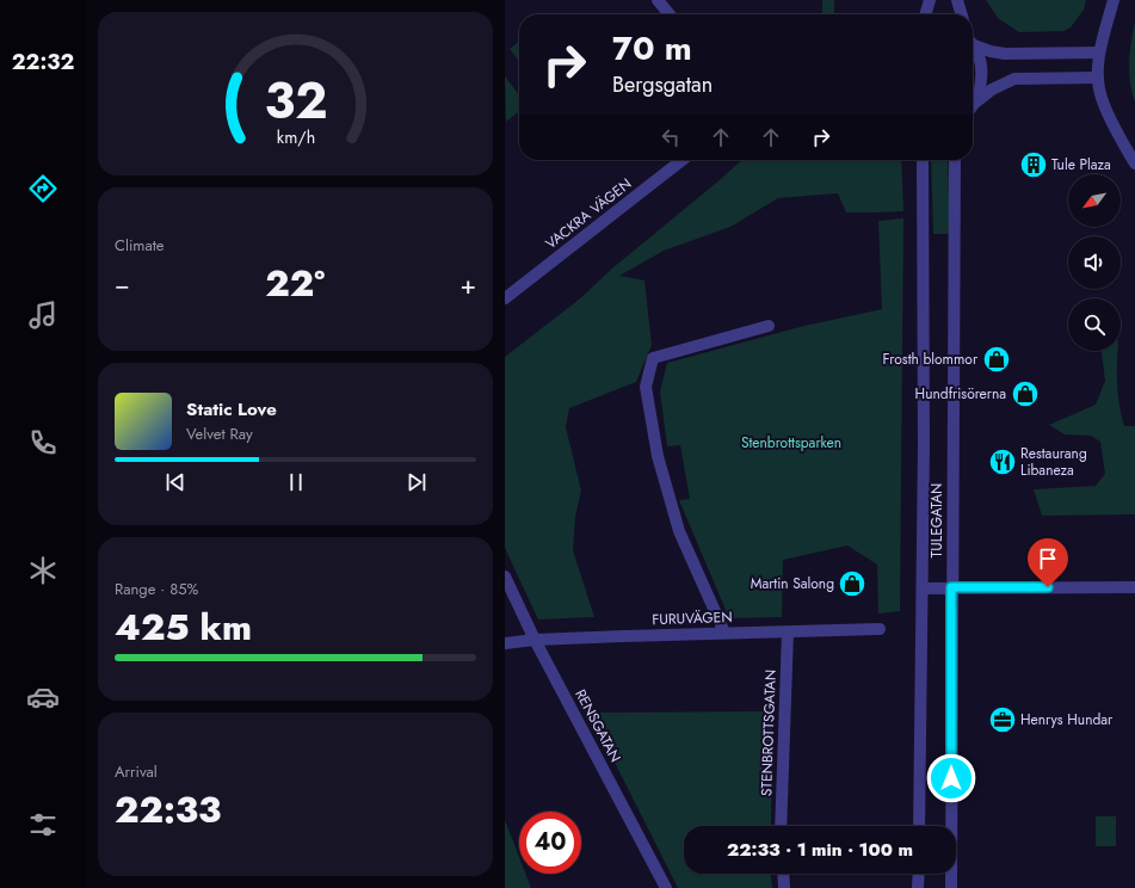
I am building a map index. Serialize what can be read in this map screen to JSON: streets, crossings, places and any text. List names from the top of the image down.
{
  "streets": {
    "street": [
      "VACKRA VÄGEN",
      "TULEGATAN",
      "FURUVÄGEN",
      "RENSGATAN",
      "STENBROTTSGATAN"
    ]
  },
  "crossings": [
    ["FURUVÄGEN", "RENSGATAN"],
    ["FURUVÄGEN", "STENBROTTSGATAN"]
  ],
  "parks": ["Stenbrottsparken"],
  "places": {
    "building": ["Tule Plaza"],
    "shop": ["Frosth blommor", "Hundfrisörerna", "Martin Salong"],
    "restaurant": ["Restaurang Libaneza"],
    "office": ["Henrys Hundar"]
  },
  "north": "bottom left",
  "page": {
    "tabs": "22:32",
    "turn": ["70 m", "Bergsgatan"],
    "tile": [
      "Climate",
      ["Range · 85%", "425 km"],
      ["Arrival", "22:33"]
    ],
    "heat": ["−", "22°", "+"],
    "song": ["Static Love", "Velvet Ray"],
    "limit": "40",
    "trip": "22:33 · 1 min · 100 m",
    "gauge": ["32", "km/h"]
  }
}
